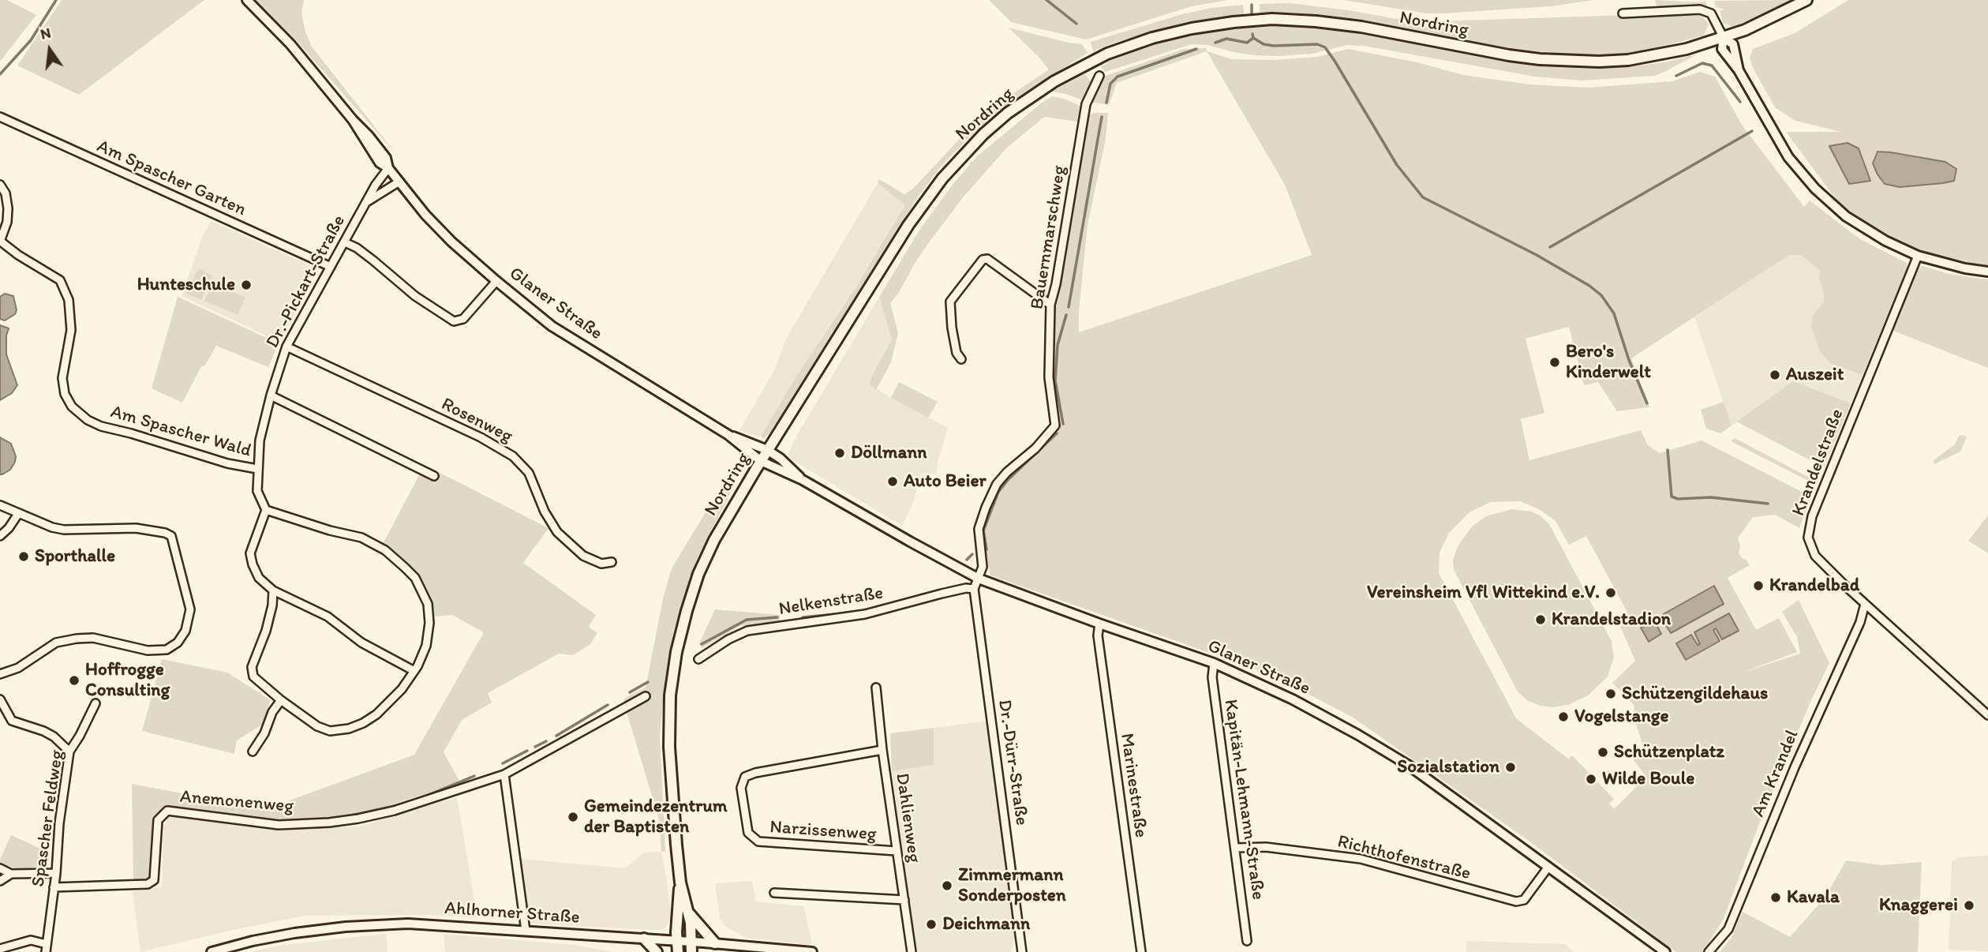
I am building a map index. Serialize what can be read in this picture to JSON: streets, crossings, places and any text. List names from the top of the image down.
{
  "streets": {
    "main road": ["Nordring"],
    "street": [
      "Am Spascher Garten",
      "Bauernmarschweg",
      "Dr.-Pickart-Straße",
      "Glaner Straße",
      "Rosenweg",
      "Am Spascher Wald",
      "Krandelstraße",
      "Nelkenstraße",
      "Dr.-Dürr-Straße",
      "Am Krandel",
      "Marinestraße",
      "Kapitän-Lehmann-Straße",
      "Anemonenweg",
      "Dahlienweg",
      "Spascher Feldweg",
      "Narzissenweg",
      "Richthofenstraße",
      "Ahlhorner Straße"
    ]
  },
  "crossings": [
    ["Nordring", "Glaner Straße"],
    ["Nordring", "Ahlhorner Straße"],
    ["Am Spascher Garten", "Dr.-Pickart-Straße"],
    ["Bauernmarschweg", "Glaner Straße"],
    ["Dr.-Pickart-Straße", "Glaner Straße"],
    ["Dr.-Pickart-Straße", "Rosenweg"],
    ["Dr.-Pickart-Straße", "Am Spascher Wald"],
    ["Glaner Straße", "Marinestraße"],
    ["Glaner Straße", "Kapitän-Lehmann-Straße"],
    ["Glaner Straße", "Richthofenstraße"],
    ["Krandelstraße", "Am Krandel"],
    ["Nelkenstraße", "Dr.-Dürr-Straße"],
    ["Kapitän-Lehmann-Straße", "Richthofenstraße"],
    ["Anemonenweg", "Spascher Feldweg"],
    ["Dahlienweg", "Narzissenweg"]
  ],
  "places": [
    "Hunteschule",
    "Bero's Kinderwelt",
    "Auszeit",
    "Döllmann",
    "Auto Beier",
    "Sporthalle",
    "Krandelbad",
    "Vereinsheim Vfl Wittekind e.V.",
    "Krandelstadion",
    "Hoffrogge Consulting",
    "Schützengildehaus",
    "Vogelstange",
    "Schützenplatz",
    "Sozialstation",
    "Wilde Boule",
    "Gemeindezentrum der Baptisten",
    "Zimmermann Sonderposten",
    "Kavala",
    "Knaggerei",
    "Deichmann"
  ],
  "north": "top"
}
